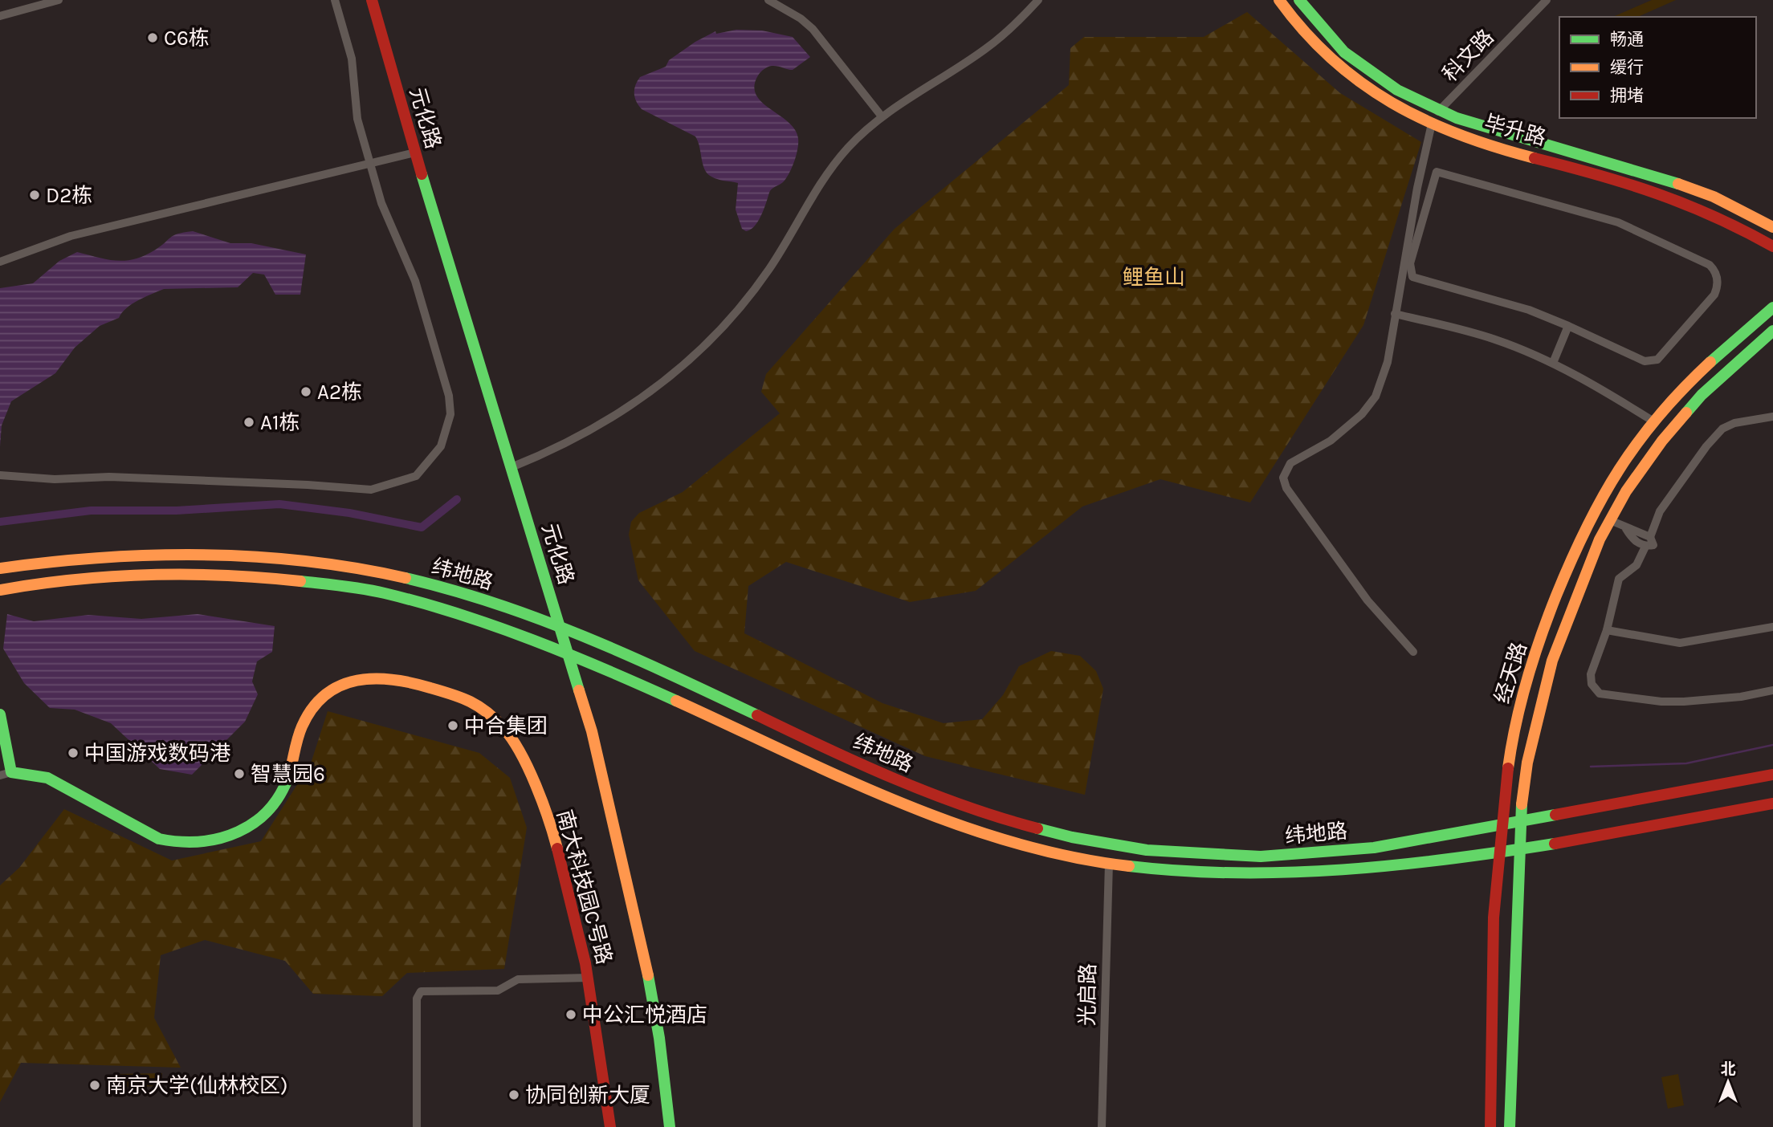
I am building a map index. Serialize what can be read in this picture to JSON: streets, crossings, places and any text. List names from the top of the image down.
{
  "streets": {
    "main road": [
      "元化路",
      "毕升路",
      "纬地路",
      "经天路",
      "南大科技园C号路"
    ],
    "street": ["科文路", "光启路"]
  },
  "crossings": [
    ["科文路", "毕升路"],
    ["元化路", "纬地路"],
    ["纬地路", "经天路"],
    ["纬地路", "光启路"]
  ],
  "parks": ["鲤鱼山"],
  "places": [
    "C6栋",
    "D2栋",
    "A2栋",
    "A1栋",
    "中合集团",
    "中国游戏数码港",
    "智慧园6",
    "中公汇悦酒店",
    "南京大学(仙林校区)",
    "协同创新大厦"
  ],
  "legend": ["畅通", "缓行", "拥堵"],
  "north": "top"
}
